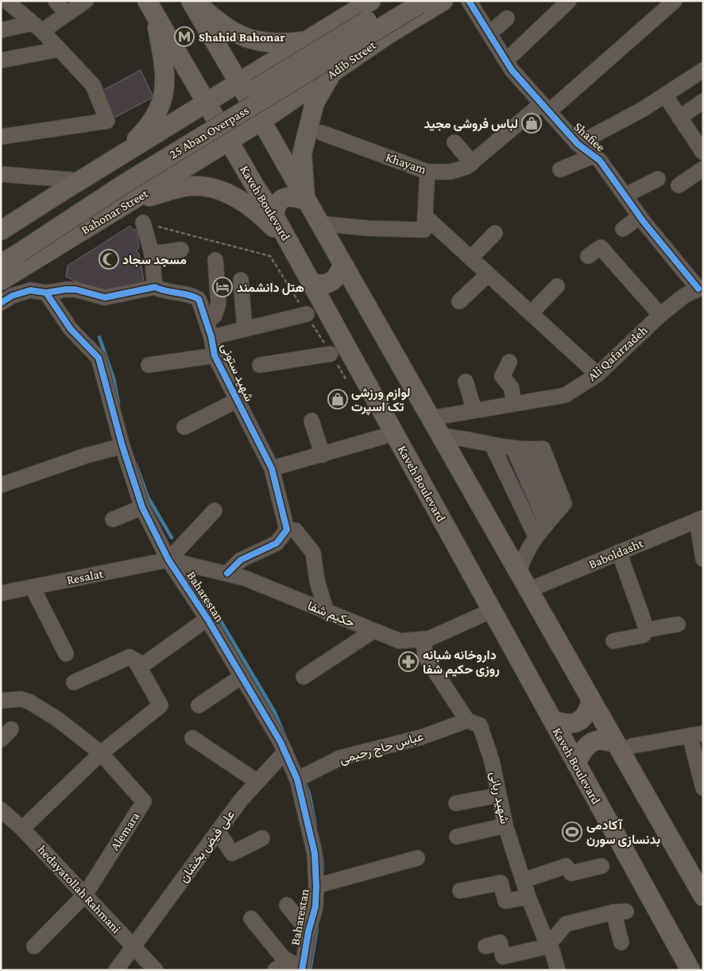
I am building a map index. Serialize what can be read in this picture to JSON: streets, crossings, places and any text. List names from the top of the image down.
{
  "streets": {
    "main road": [
      "Adib Street",
      "25 Aban Overpass",
      "Kaveh Boulevard",
      "Bahonar Street"
    ],
    "street": [
      "Shafiee",
      "Khayam",
      "Ali Qafarzadeh",
      "شهید ستونی",
      "Baboldasht",
      "Resalat",
      "Baharestan",
      "حکیم شفا",
      "عباس حاج رحیمی",
      "شهید ربانی",
      "Alemara",
      "علی فیض بخشان",
      "hedayatollah Rahmani"
    ]
  },
  "crossings": [
    ["Adib Street", "Kaveh Boulevard"],
    ["Adib Street", "Bahonar Street"],
    ["Shafiee", "Khayam"],
    ["Shafiee", "Ali Qafarzadeh"],
    ["Kaveh Boulevard", "Bahonar Street"],
    ["Kaveh Boulevard", "حکیم شفا"],
    ["شهید ستونی", "Baharestan"],
    ["Resalat", "Baharestan"],
    ["Resalat", "حکیم شفا"],
    ["Baharestan", "حکیم شفا"],
    ["Baharestan", "عباس حاج رحیمی"],
    ["Baharestan", "علی فیض بخشان"],
    ["حکیم شفا", "شهید ربانی"],
    ["عباس حاج رحیمی", "شهید ربانی"],
    ["Alemara", "hedayatollah Rahmani"],
    ["علی فیض بخشان", "hedayatollah Rahmani"]
  ],
  "places": {
    "metro station": ["Shahid Bahonar"],
    "shop": ["لباس فروشی مجید", "لوازم ورزشی تک اسپرت"],
    "mosque": ["مسجد سجاد"],
    "hotel": ["هتل دانشمند"],
    "pharmacy": ["داروخانه شبانه‌ روزی حکیم شفا"],
    "sports": ["آکادمی بدنسازی سورن"]
  }
}
